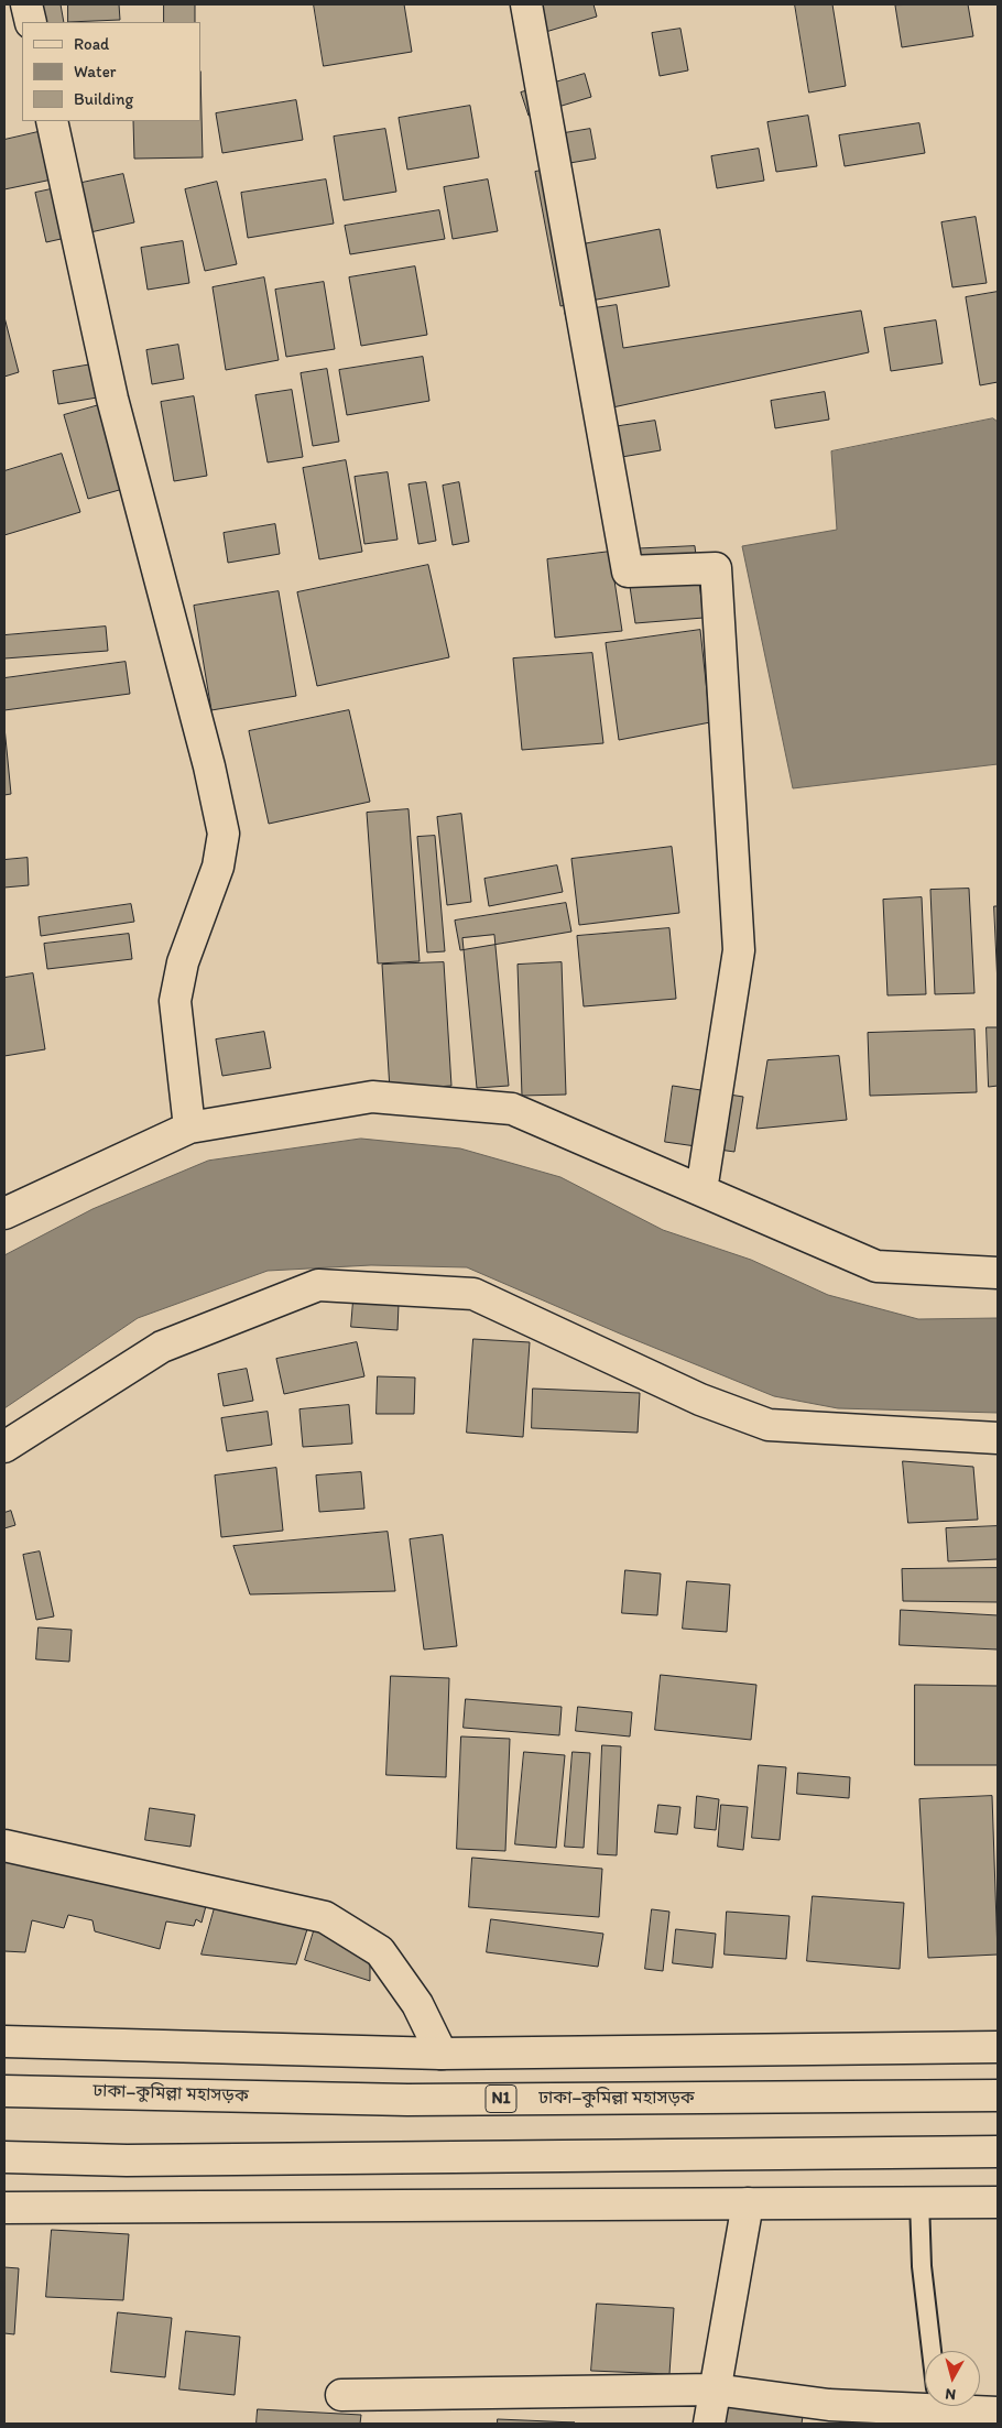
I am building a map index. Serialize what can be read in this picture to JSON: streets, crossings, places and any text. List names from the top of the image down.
{
  "streets": {
    "main road": ["ঢাকা–কুমিল্লা মহাসড়ক", "N1"]
  },
  "legend": ["Road", "Water", "Building"],
  "north": "bottom"
}
